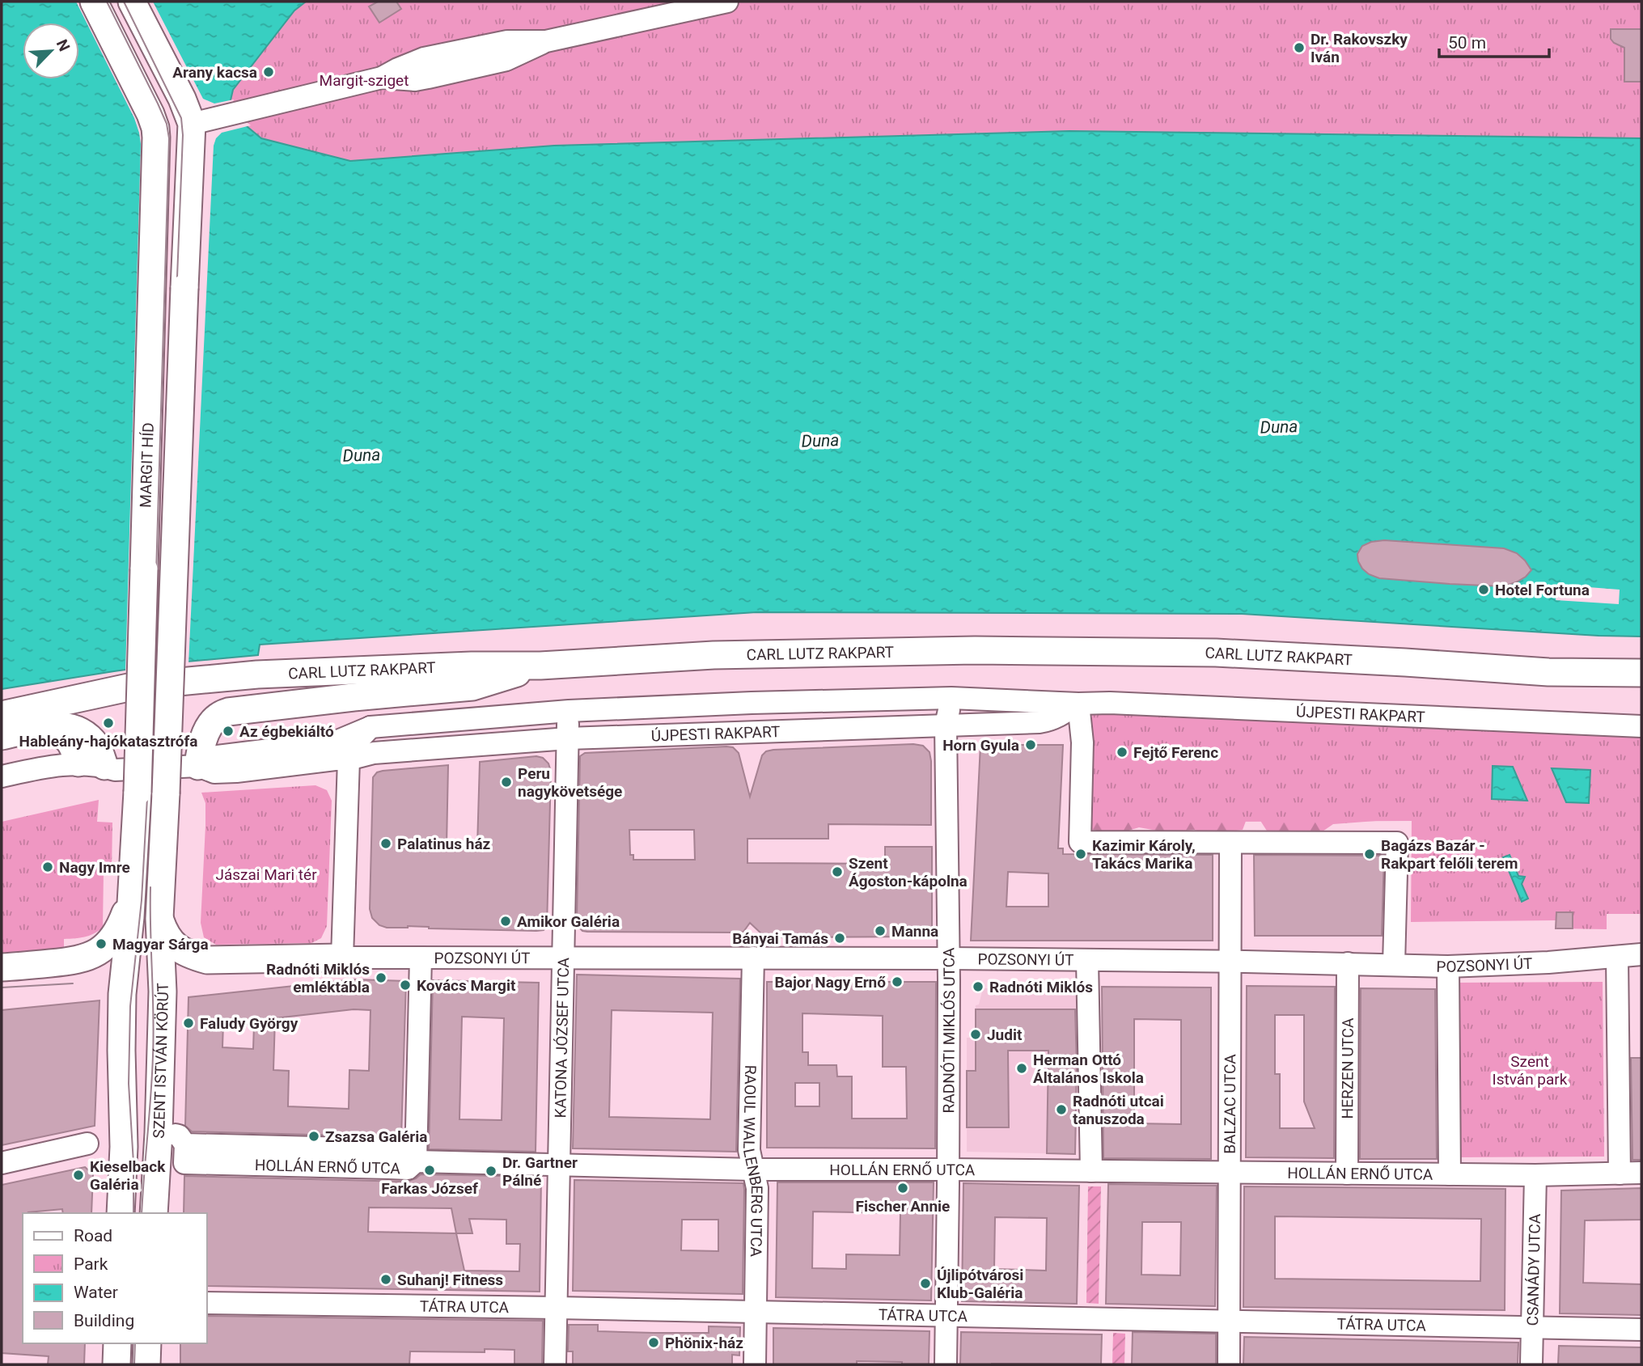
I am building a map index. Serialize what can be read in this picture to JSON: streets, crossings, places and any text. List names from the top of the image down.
{
  "streets": {
    "main road": ["MARGIT HÍD", "CARL LUTZ RAKPART", "SZENT ISTVÁN KÖRÚT"],
    "street": [
      "ÚJPESTI RAKPART",
      "POZSONYI ÚT",
      "RADNÓTI MIKLÓS UTCA",
      "KATONA JÓZSEF UTCA",
      "HERZEN UTCA",
      "BALZAC UTCA",
      "RAOUL WALLENBERG UTCA",
      "HOLLÁN ERNŐ UTCA",
      "CSANÁDY UTCA",
      "TÁTRA UTCA"
    ]
  },
  "crossings": [
    ["MARGIT HÍD", "SZENT ISTVÁN KÖRÚT"],
    ["ÚJPESTI RAKPART", "RADNÓTI MIKLÓS UTCA"],
    ["ÚJPESTI RAKPART", "KATONA JÓZSEF UTCA"],
    ["POZSONYI ÚT", "RADNÓTI MIKLÓS UTCA"],
    ["POZSONYI ÚT", "KATONA JÓZSEF UTCA"],
    ["POZSONYI ÚT", "HERZEN UTCA"],
    ["POZSONYI ÚT", "BALZAC UTCA"],
    ["POZSONYI ÚT", "RAOUL WALLENBERG UTCA"],
    ["RADNÓTI MIKLÓS UTCA", "HOLLÁN ERNŐ UTCA"],
    ["RADNÓTI MIKLÓS UTCA", "TÁTRA UTCA"],
    ["KATONA JÓZSEF UTCA", "HOLLÁN ERNŐ UTCA"],
    ["KATONA JÓZSEF UTCA", "TÁTRA UTCA"],
    ["SZENT ISTVÁN KÖRÚT", "HOLLÁN ERNŐ UTCA"],
    ["HERZEN UTCA", "HOLLÁN ERNŐ UTCA"],
    ["BALZAC UTCA", "HOLLÁN ERNŐ UTCA"],
    ["BALZAC UTCA", "TÁTRA UTCA"],
    ["RAOUL WALLENBERG UTCA", "HOLLÁN ERNŐ UTCA"],
    ["RAOUL WALLENBERG UTCA", "TÁTRA UTCA"],
    ["HOLLÁN ERNŐ UTCA", "CSANÁDY UTCA"],
    ["CSANÁDY UTCA", "TÁTRA UTCA"]
  ],
  "water": ["Duna"],
  "parks": ["Margit-sziget", "Jászai Mari tér", "Szent István park"],
  "places": [
    "Dr. Rakovszky Iván",
    "Arany kacsa",
    "Hotel Fortuna",
    "Hableány-hajókatasztrófa",
    "Az égbekiáltó",
    "Horn Gyula",
    "Fejtő Ferenc",
    "Peru nagykövetsége",
    "Palatinus ház",
    "Kazimir Károly, Takács Marika",
    "Bagázs Bazár - Rakpart felőli terem",
    "Nagy Imre",
    "Szent Ágoston-kápolna",
    "Amikor Galéria",
    "Manna",
    "Bányai Tamás",
    "Magyar Sárga",
    "Radnóti Miklós emléktábla",
    "Bajor Nagy Ernő",
    "Kovács Margit",
    "Radnóti Miklós",
    "Faludy György",
    "Judit",
    "Herman Ottó Általános Iskola",
    "Radnóti utcai tanuszoda",
    "Zsazsa Galéria",
    "Farkas József",
    "Dr. Gartner Pálné",
    "Kieselback Galéria",
    "Fischer Annie",
    "Suhanj! Fitness",
    "Újlipótvárosi Klub-Galéria",
    "Phönix-ház"
  ],
  "legend": [
    "Road",
    "Park",
    "Water",
    "Building"
  ],
  "scale_bar": "50 m",
  "north": "top right"
}
